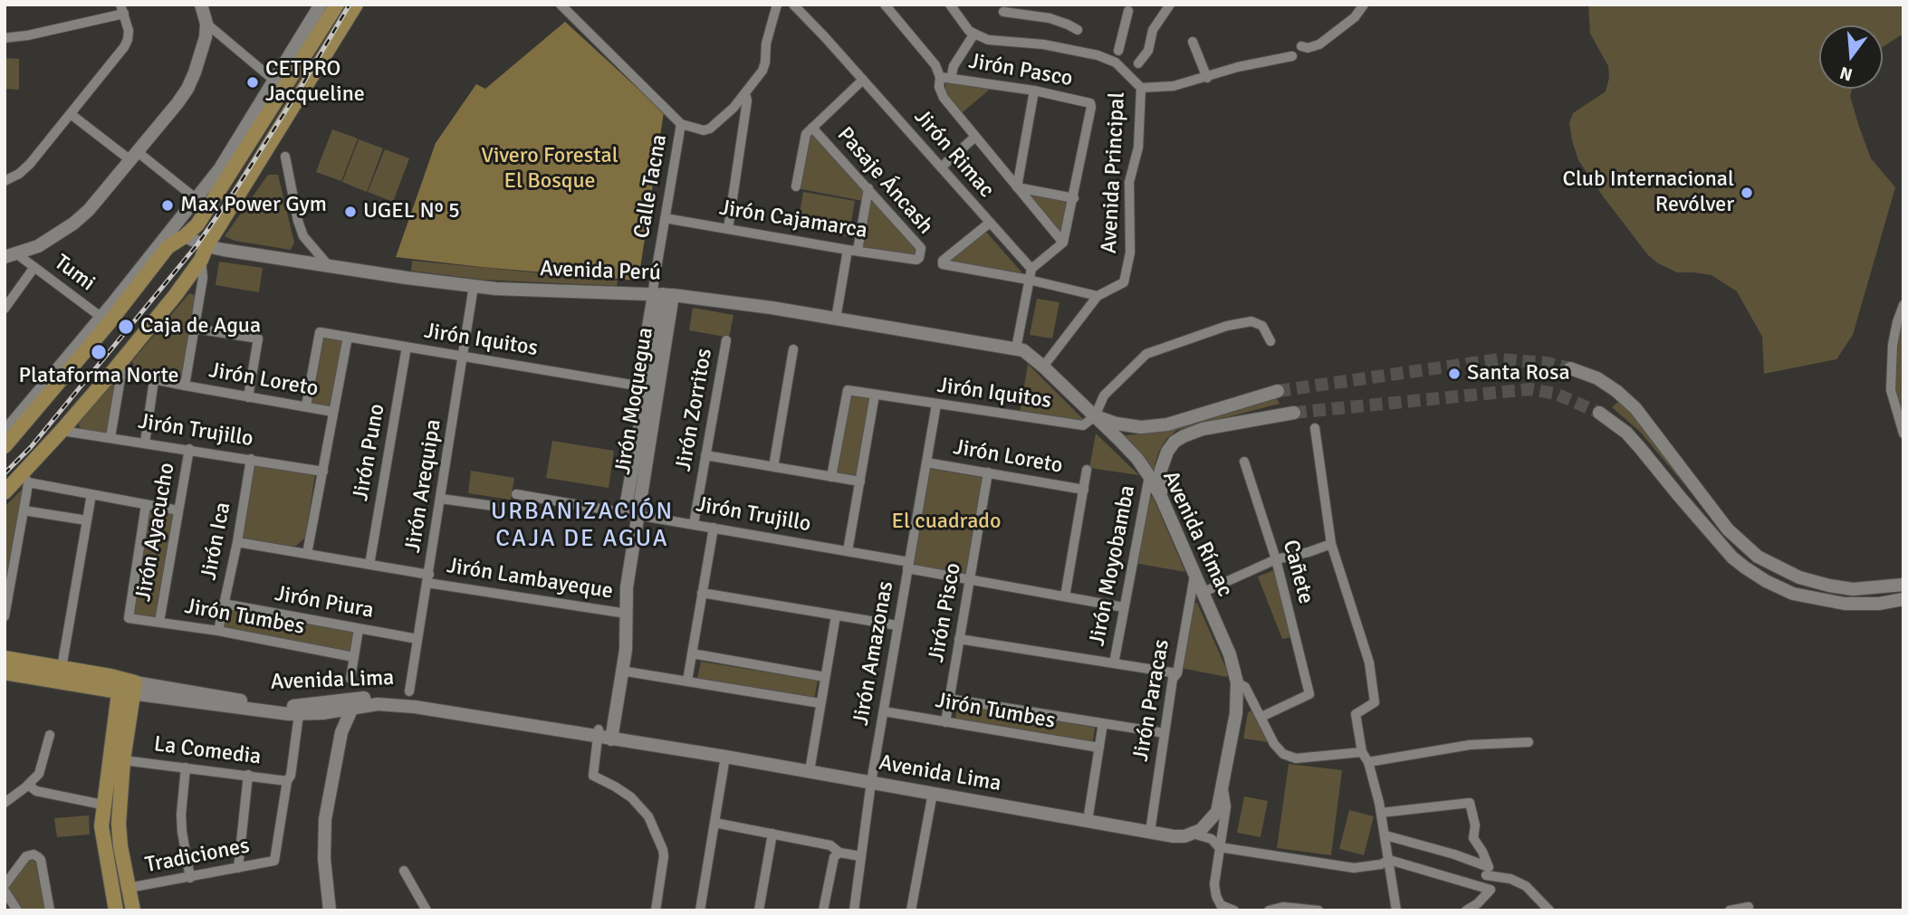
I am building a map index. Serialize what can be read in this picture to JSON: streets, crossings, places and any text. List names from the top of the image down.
{
  "streets": {
    "main road": [
      "Avenida Perú",
      "Jirón Moquegua",
      "Avenida Rímac",
      "Avenida Lima"
    ],
    "street": [
      "Jirón Pasco",
      "Jirón Rimac",
      "Avenida Principal",
      "Pasaje Áncash",
      "Calle Tacna",
      "Jirón Cajamarca",
      "Tumi",
      "Jirón Iquitos",
      "Jirón Loreto",
      "Jirón Zorritos",
      "Jirón Trujillo",
      "Jirón Puno",
      "Jirón Arequipa",
      "Jirón Ayacucho",
      "Jirón Ica",
      "Jirón Moyobamba",
      "Cañete",
      "Jirón Lambayeque",
      "Jirón Piura",
      "Jirón Pisco",
      "Jirón Tumbes",
      "Jirón Amazonas",
      "Jirón Paracas",
      "La Comedia",
      "Tradiciones"
    ]
  },
  "crossings": [
    ["Avenida Principal", "Avenida Rímac"],
    ["Pasaje Áncash", "Jirón Cajamarca"],
    ["Calle Tacna", "Jirón Cajamarca"],
    ["Calle Tacna", "Avenida Perú"],
    ["Calle Tacna", "Jirón Iquitos"],
    ["Calle Tacna", "Jirón Moquegua"],
    ["Avenida Perú", "Jirón Moquegua"],
    ["Avenida Perú", "Jirón Arequipa"],
    ["Avenida Perú", "Avenida Rímac"],
    ["Jirón Iquitos", "Jirón Loreto"],
    ["Jirón Iquitos", "Jirón Puno"],
    ["Jirón Iquitos", "Jirón Arequipa"],
    ["Jirón Iquitos", "Avenida Rímac"],
    ["Jirón Iquitos", "Jirón Amazonas"],
    ["Jirón Loreto", "Jirón Pisco"],
    ["Jirón Loreto", "Jirón Amazonas"],
    ["Jirón Moquegua", "Jirón Trujillo"],
    ["Jirón Moquegua", "Jirón Lambayeque"],
    ["Jirón Moquegua", "Avenida Lima"],
    ["Jirón Zorritos", "Jirón Trujillo"],
    ["Jirón Trujillo", "Jirón Ayacucho"],
    ["Jirón Trujillo", "Jirón Ica"],
    ["Jirón Trujillo", "Jirón Moyobamba"],
    ["Jirón Trujillo", "Jirón Pisco"],
    ["Jirón Trujillo", "Jirón Amazonas"],
    ["Jirón Puno", "Jirón Lambayeque"],
    ["Jirón Arequipa", "Jirón Lambayeque"],
    ["Jirón Arequipa", "Jirón Piura"],
    ["Jirón Ayacucho", "Jirón Tumbes"],
    ["Avenida Rímac", "Jirón Moyobamba"],
    ["Avenida Rímac", "Jirón Paracas"],
    ["Jirón Ica", "Jirón Lambayeque"],
    ["Jirón Ica", "Jirón Piura"],
    ["Jirón Ica", "Jirón Tumbes"],
    ["Jirón Pisco", "Jirón Tumbes"],
    ["Jirón Tumbes", "Jirón Amazonas"],
    ["Jirón Amazonas", "Avenida Lima"],
    ["Avenida Lima", "Jirón Paracas"],
    ["La Comedia", "Tradiciones"]
  ],
  "districts": ["URBANIZACIÓN CAJA DE AGUA"],
  "parks": ["Vivero Forestal El Bosque", "El cuadrado"],
  "places": [
    "CETPRO Jacqueline",
    "Club Internacional Revólver",
    "Max Power Gym",
    "UGEL Nº 5",
    "Caja de Agua",
    "Plataforma Norte",
    "Santa Rosa"
  ],
  "north": "bottom"
}
